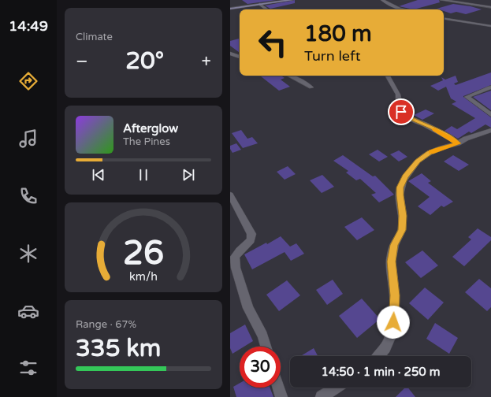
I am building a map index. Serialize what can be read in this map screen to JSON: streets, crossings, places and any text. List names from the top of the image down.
{
  "page": {
    "tabs": "14:49",
    "tile": [
      "Climate",
      ["Range · 67%", "335 km"]
    ],
    "turn": ["180 m", "Turn left"],
    "heat": ["−", "20°", "+"],
    "song": ["Afterglow", "The Pines"],
    "limit": "30",
    "trip": "14:50 · 1 min · 250 m",
    "gauge": ["26", "km/h"]
  }
}
